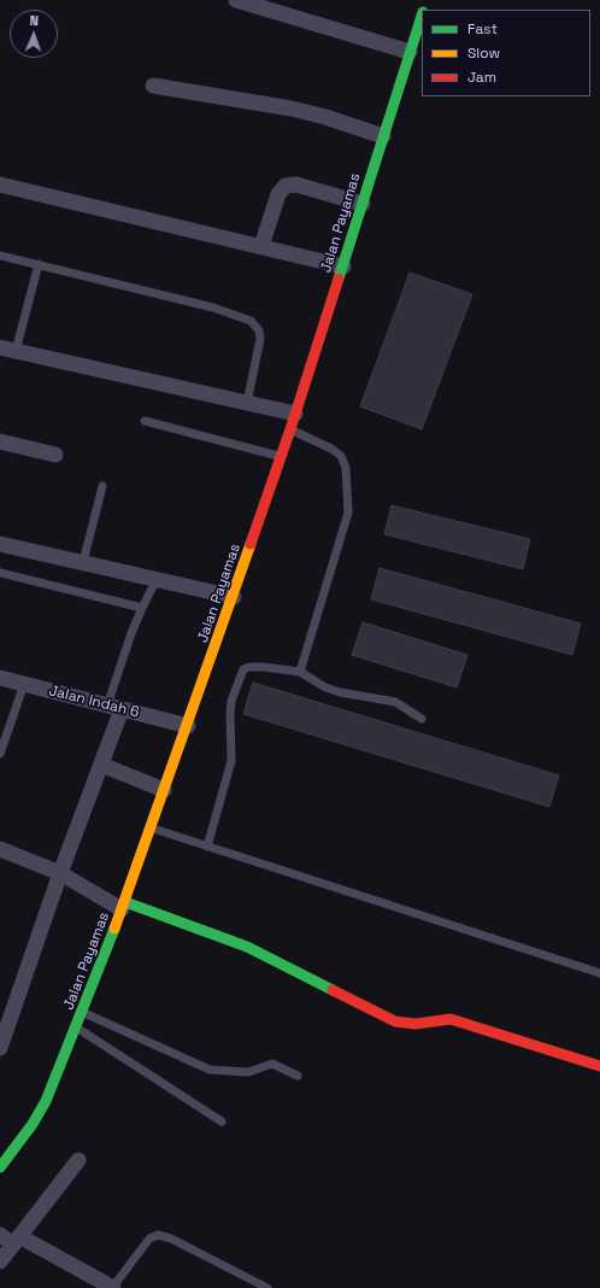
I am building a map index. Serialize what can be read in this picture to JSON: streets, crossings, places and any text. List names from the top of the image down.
{
  "streets": {
    "main road": ["Jalan Payamas"],
    "street": ["Jalan Indah 6"]
  },
  "crossings": [
    ["Jalan Payamas", "Jalan Indah 6"]
  ],
  "legend": ["Fast", "Slow", "Jam"],
  "north": "top"
}
